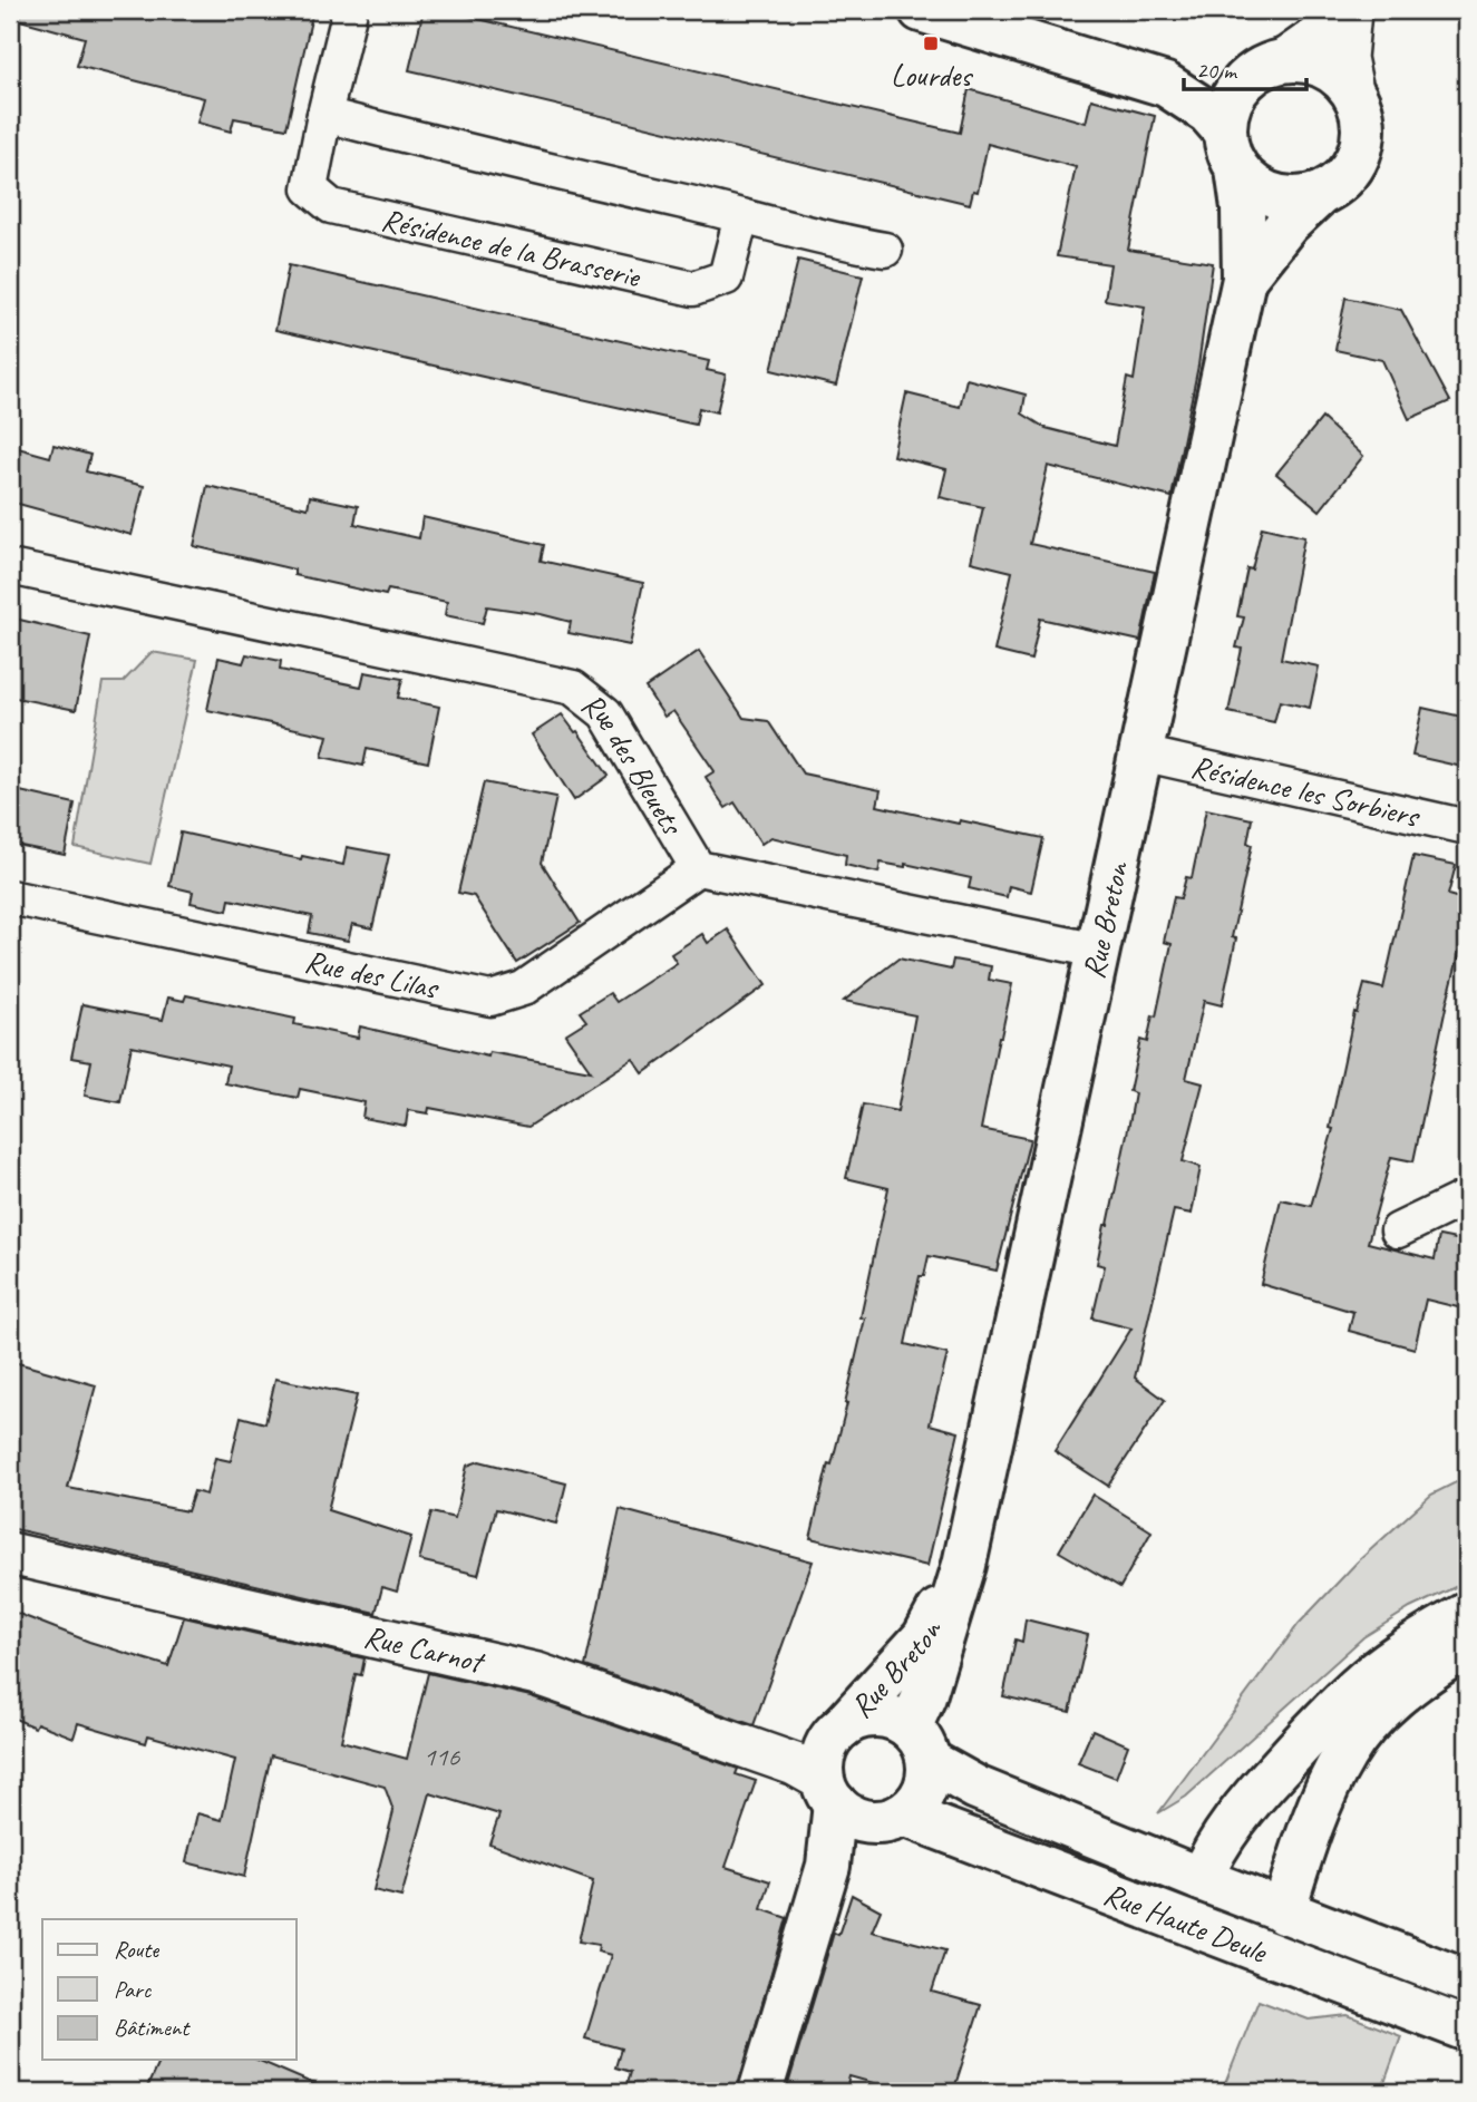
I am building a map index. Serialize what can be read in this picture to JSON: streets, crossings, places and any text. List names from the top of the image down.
{
  "streets": {
    "main road": ["Rue Breton", "Rue Haute Deule"],
    "street": [
      "Résidence de la Brasserie",
      "Rue des Bleuets",
      "Résidence les Sorbiers",
      "Rue des Lilas",
      "Rue Carnot"
    ]
  },
  "crossings": [
    ["Rue des Bleuets", "Rue Breton"],
    ["Rue des Bleuets", "Rue des Lilas"],
    ["Résidence les Sorbiers", "Rue Breton"],
    ["Rue Breton", "Rue Carnot"],
    ["Rue Breton", "Rue Haute Deule"],
    ["Rue Carnot", "Rue Haute Deule"]
  ],
  "places": {
    "transit": ["Lourdes"]
  },
  "house_numbers": ["116"],
  "legend": ["Route", "Parc", "Bâtiment"],
  "scale_bar": "20 m"
}
